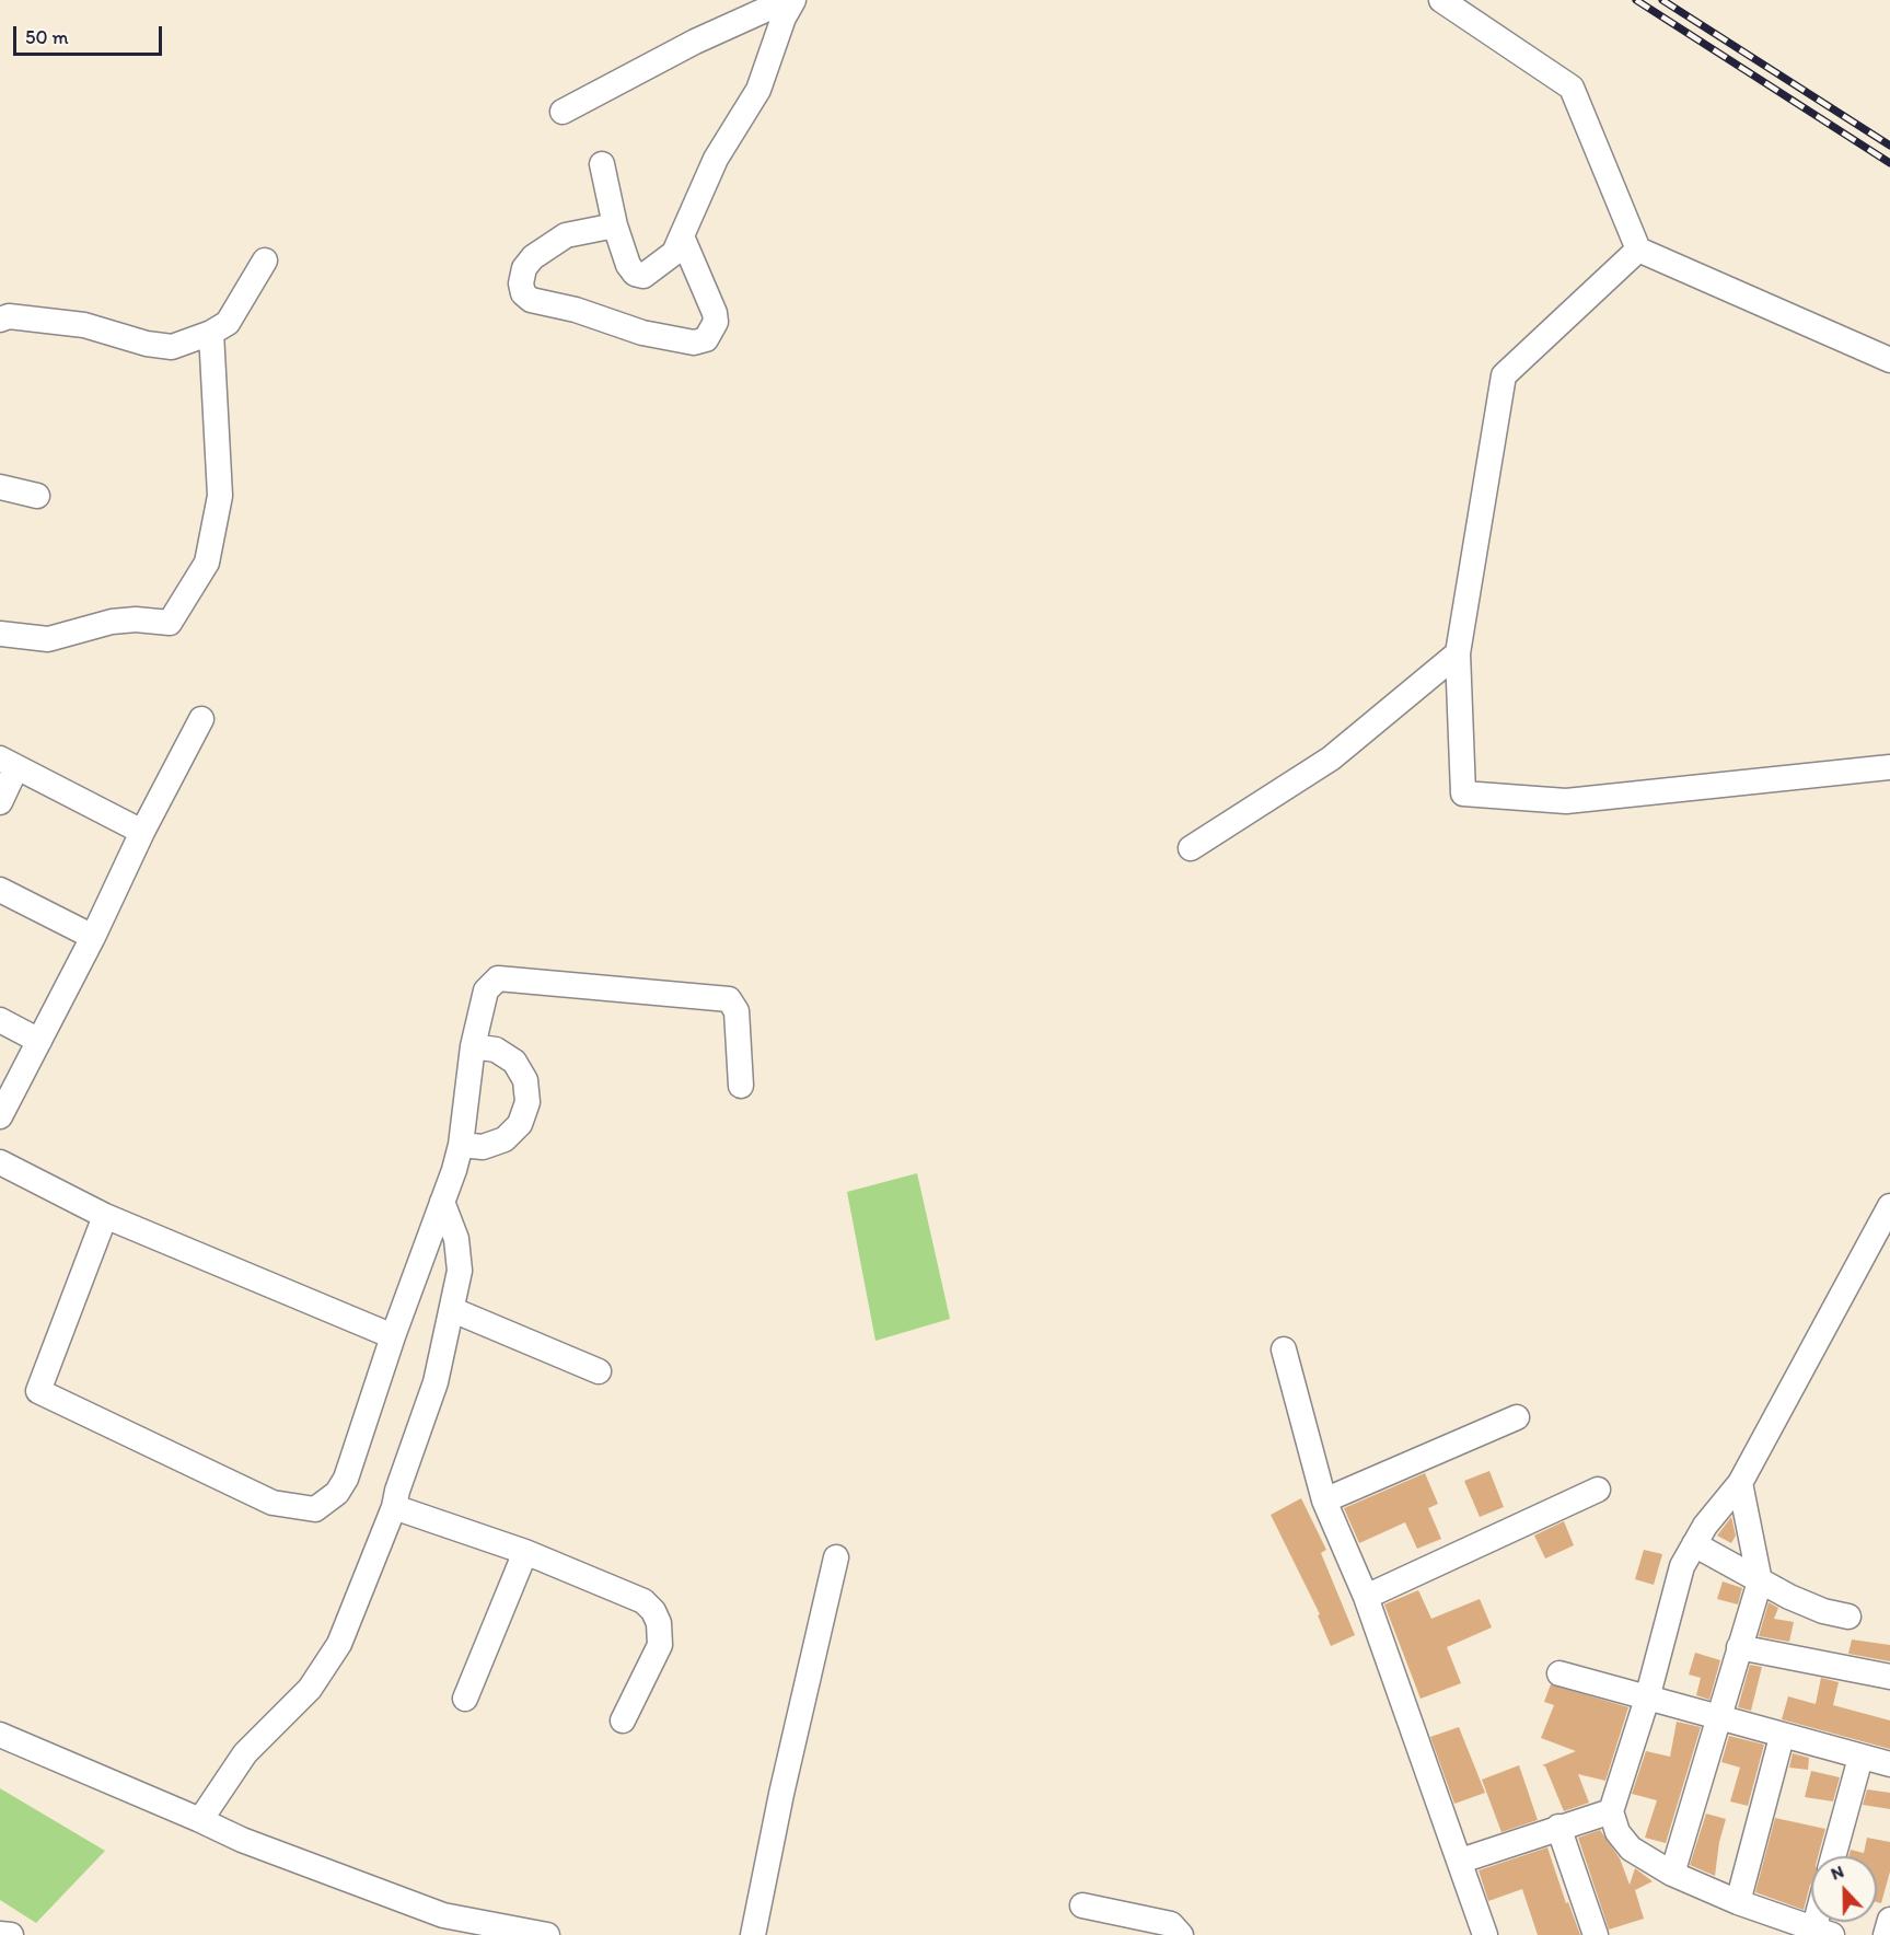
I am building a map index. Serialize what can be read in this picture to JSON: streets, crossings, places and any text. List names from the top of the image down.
{
  "scale_bar": "50 m",
  "north": "top"
}
